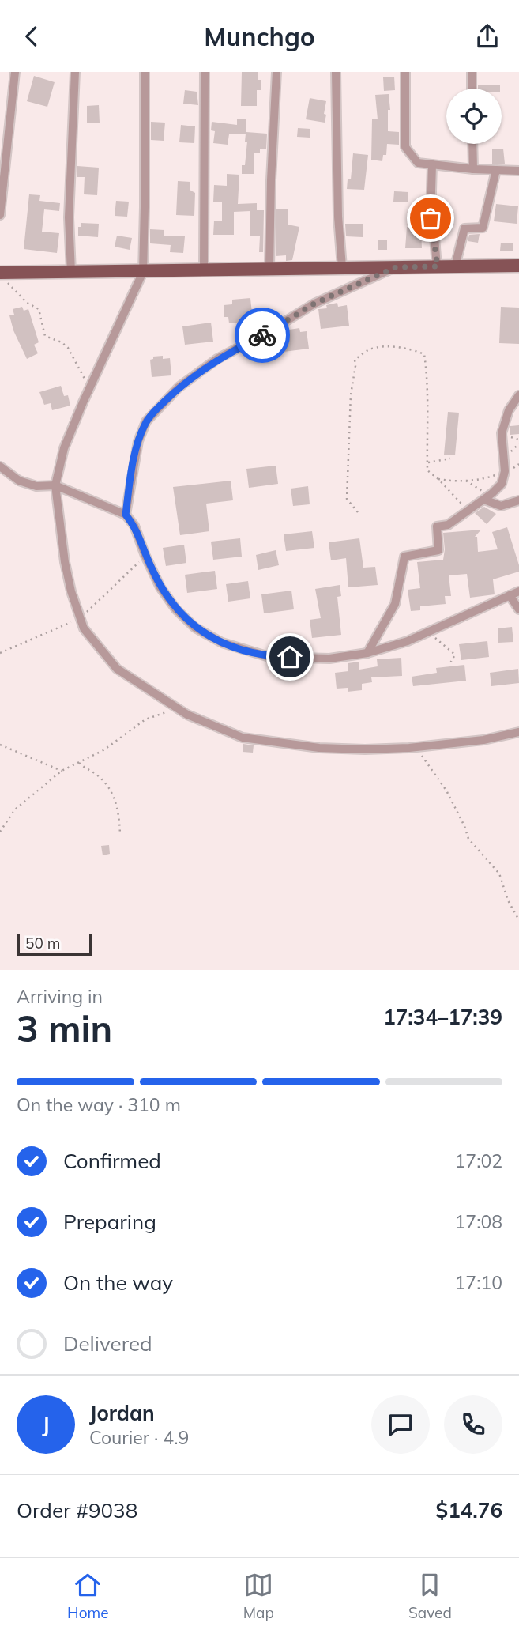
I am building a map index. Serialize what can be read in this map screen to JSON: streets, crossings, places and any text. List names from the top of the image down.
{
  "scale_bar": "50 m",
  "page": {
    "header": "Munchgo",
    "scale": "50 m",
    "heading": ["3 min", "Arriving in", "17:34–17:39"],
    "panel": [
      "Jordan",
      "Courier · 4.9",
      "Order #9038",
      "$14.76"
    ],
    "bar": "On the way · 310 m",
    "list": [
      ["Confirmed", "17:02"],
      ["Preparing", "17:08"],
      ["On the way", "17:10"],
      "Delivered"
    ],
    "round": "J",
    "tabs": ["Home", "Map", "Saved"]
  }
}
